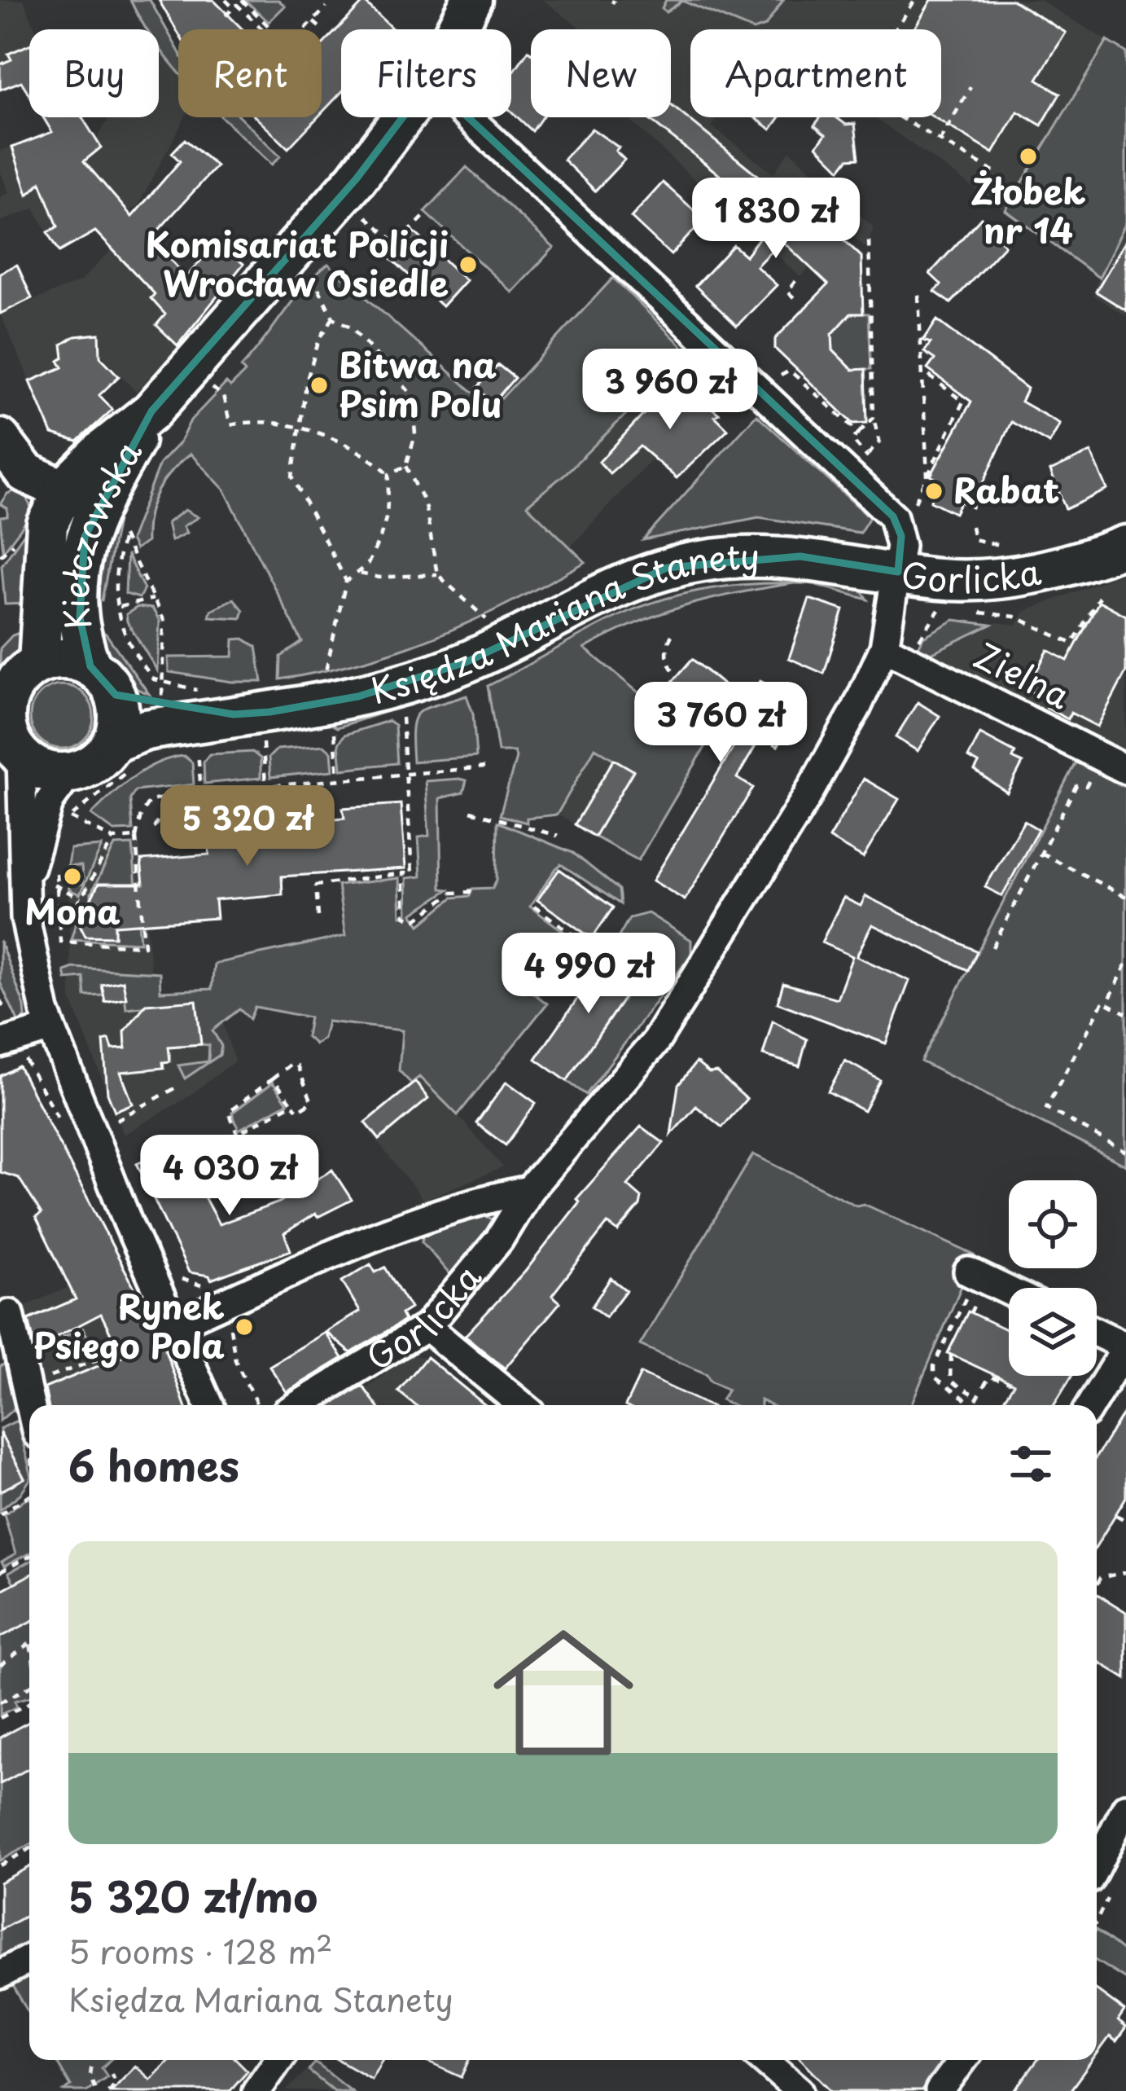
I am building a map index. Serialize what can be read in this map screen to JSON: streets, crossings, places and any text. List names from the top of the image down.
{
  "streets": {
    "street": [
      "Kiełczowska",
      "Gorlicka",
      "Księdza Mariana Stanety",
      "Zielna"
    ]
  },
  "crossings": [
    ["Kiełczowska", "Księdza Mariana Stanety"],
    ["Gorlicka", "Księdza Mariana Stanety"],
    ["Gorlicka", "Zielna"]
  ],
  "places": [
    "Żłobek nr 14",
    "Komisariat Policji Wrocław Osiedle",
    "Bitwa na Psim Polu",
    "Rabat",
    "Mona",
    "Rynek Psiego Pola"
  ],
  "page": {
    "chip": [
      "Buy",
      "Rent",
      "Filters",
      "New",
      "Apartment"
    ],
    "price": [
      "1 830 zł",
      "3 960 zł",
      "3 760 zł",
      "5 320 zł",
      "4 990 zł",
      "4 030 zł"
    ],
    "heading": "6 homes",
    "list": [
      {
        "name": "5 320 zł/mo",
        "note": "5 rooms · 128 m² · Księdza Mariana Stanety"
      }
    ]
  }
}
